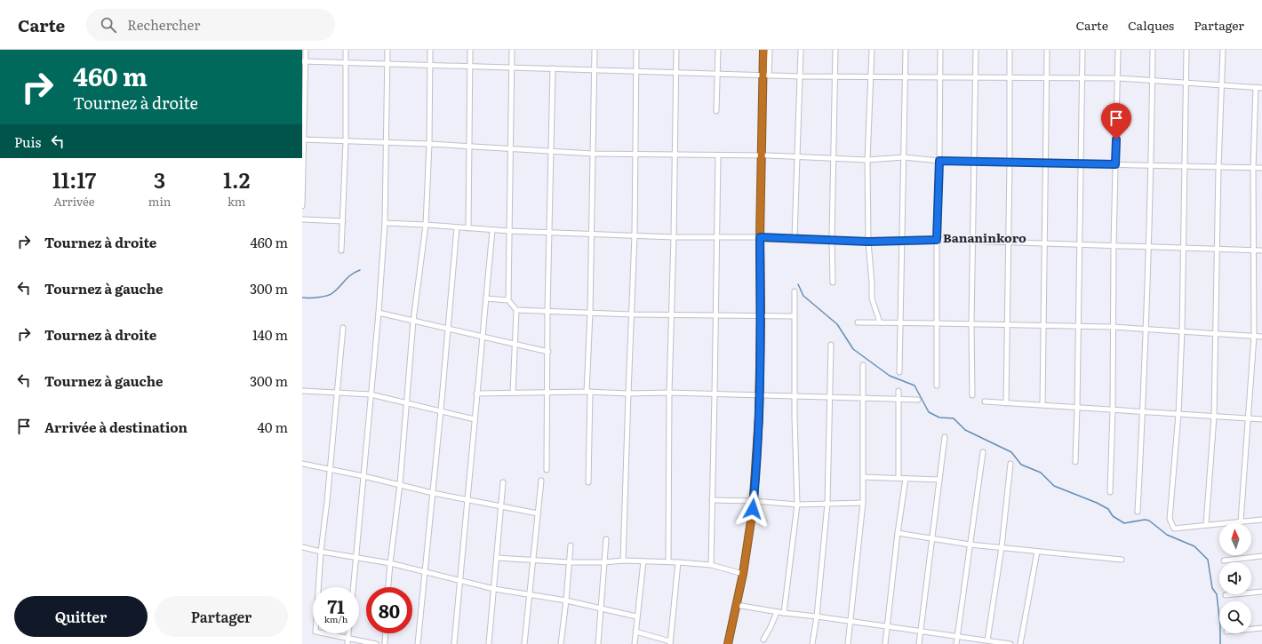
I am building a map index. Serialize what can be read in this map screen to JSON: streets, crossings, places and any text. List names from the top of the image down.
{
  "districts": ["Bananinkoro"],
  "north": "top",
  "page": {
    "header": "Carte",
    "search": "Rechercher",
    "nav": ["Carte", "Calques", "Partager"],
    "turn": ["460 m", "Tournez à droite"],
    "then": "Puis",
    "eta": [
      "11:17",
      "Arrivée",
      "3",
      "min",
      "1.2",
      "km"
    ],
    "list": [
      {
        "name": "Tournez à droite",
        "value": "460 m"
      },
      {
        "name": "Tournez à gauche",
        "value": "300 m"
      },
      {
        "name": "Tournez à droite",
        "value": "140 m"
      },
      {
        "name": "Tournez à gauche",
        "value": "300 m"
      },
      {
        "name": "Arrivée à destination",
        "value": "40 m"
      }
    ],
    "speed": "71 km/h",
    "limit": "80",
    "buttons": ["Quitter", "Partager"]
  }
}
